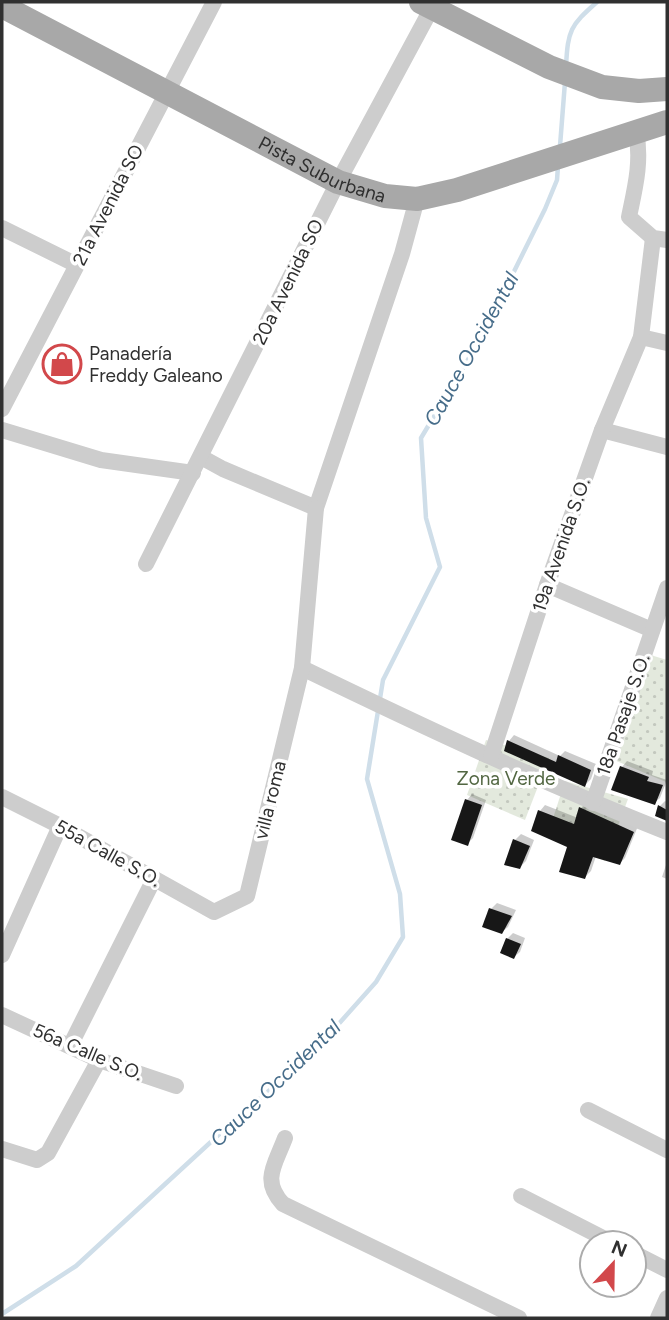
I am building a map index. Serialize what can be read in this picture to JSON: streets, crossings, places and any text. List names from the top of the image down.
{
  "streets": {
    "main road": ["Pista Suburbana"],
    "street": [
      "21a Avenida SO",
      "20a Avenida SO",
      "19a Avenida S.O.",
      "18a Pasaje S.O.",
      "villa roma",
      "55a Calle S.O.",
      "56a Calle S.O."
    ]
  },
  "crossings": [
    ["Pista Suburbana", "21a Avenida SO"],
    ["Pista Suburbana", "20a Avenida SO"],
    ["Pista Suburbana", "villa roma"],
    ["villa roma", "55a Calle S.O."]
  ],
  "water": ["Cauce Occidental"],
  "parks": ["Zona Verde"],
  "places": {
    "shop": ["Panadería Freddy Galeano"]
  },
  "north": "top"
}
